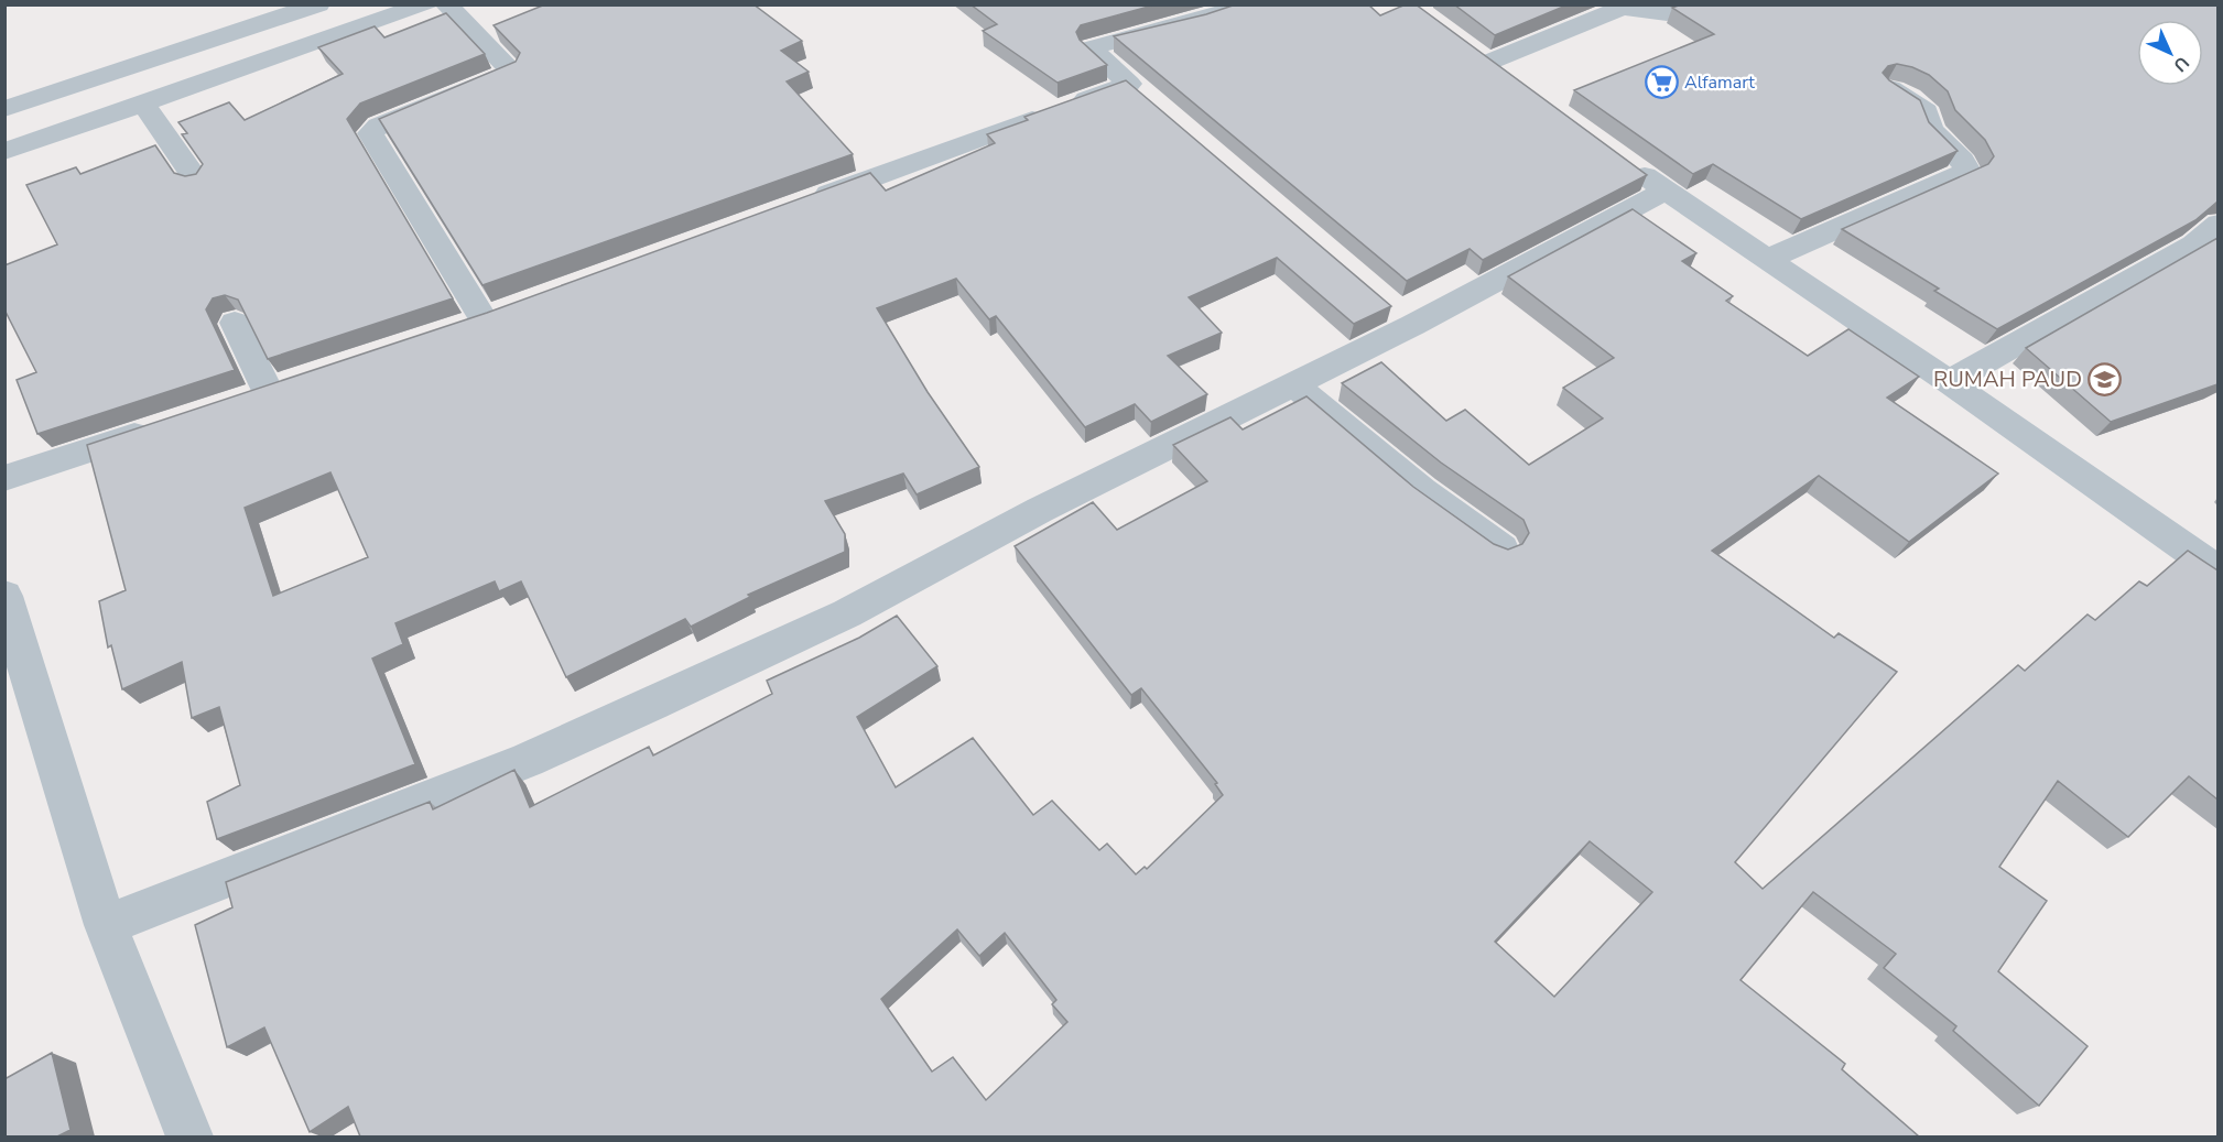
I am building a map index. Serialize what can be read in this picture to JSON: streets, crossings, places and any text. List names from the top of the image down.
{
  "places": {
    "supermarket": ["Alfamart"],
    "school or university": ["RUMAH PAUD"]
  },
  "north": "bottom right"
}
